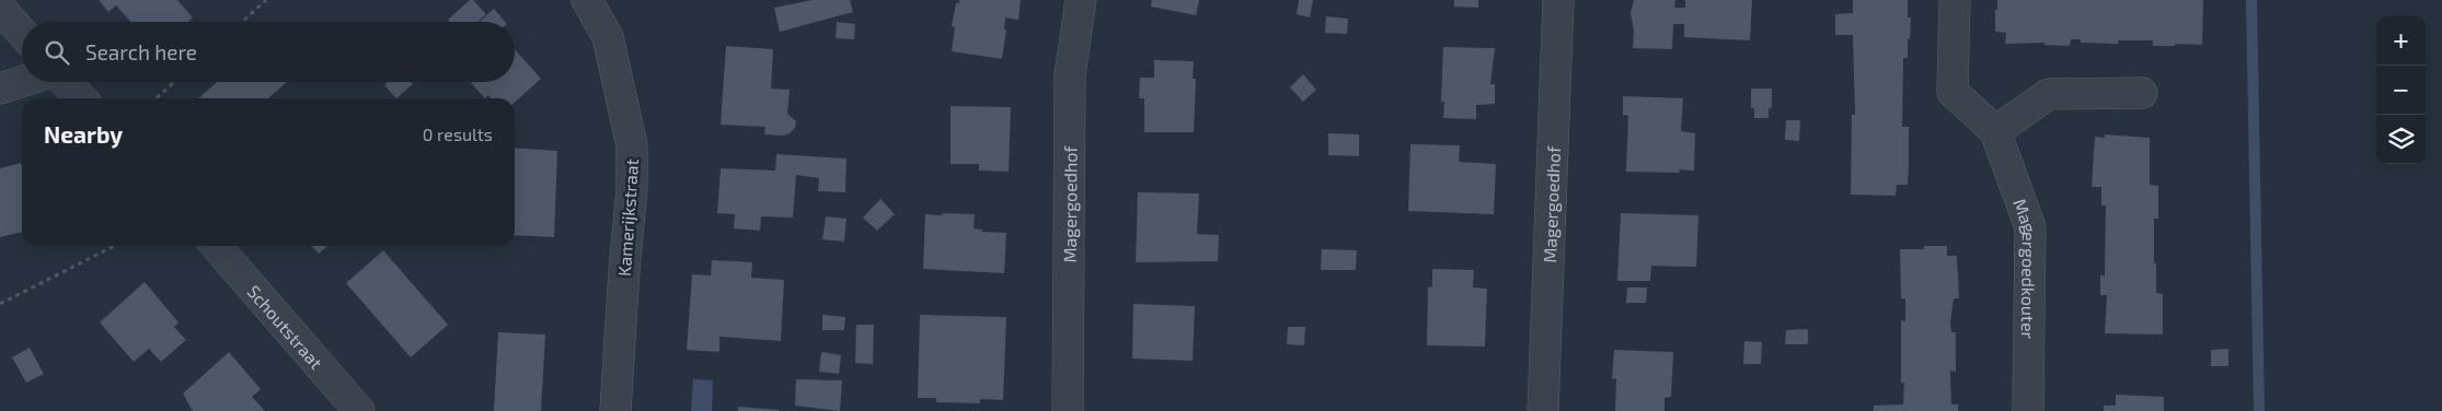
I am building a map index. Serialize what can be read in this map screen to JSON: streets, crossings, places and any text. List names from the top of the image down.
{
  "streets": {
    "street": [
      "Magergoedhof",
      "Kamerijkstraat",
      "Magergoedkouter",
      "Schoutstraat"
    ]
  },
  "page": {
    "map_buttons": ["+", "−"],
    "search": "Search here",
    "heading": ["Nearby", "0 results"]
  }
}
